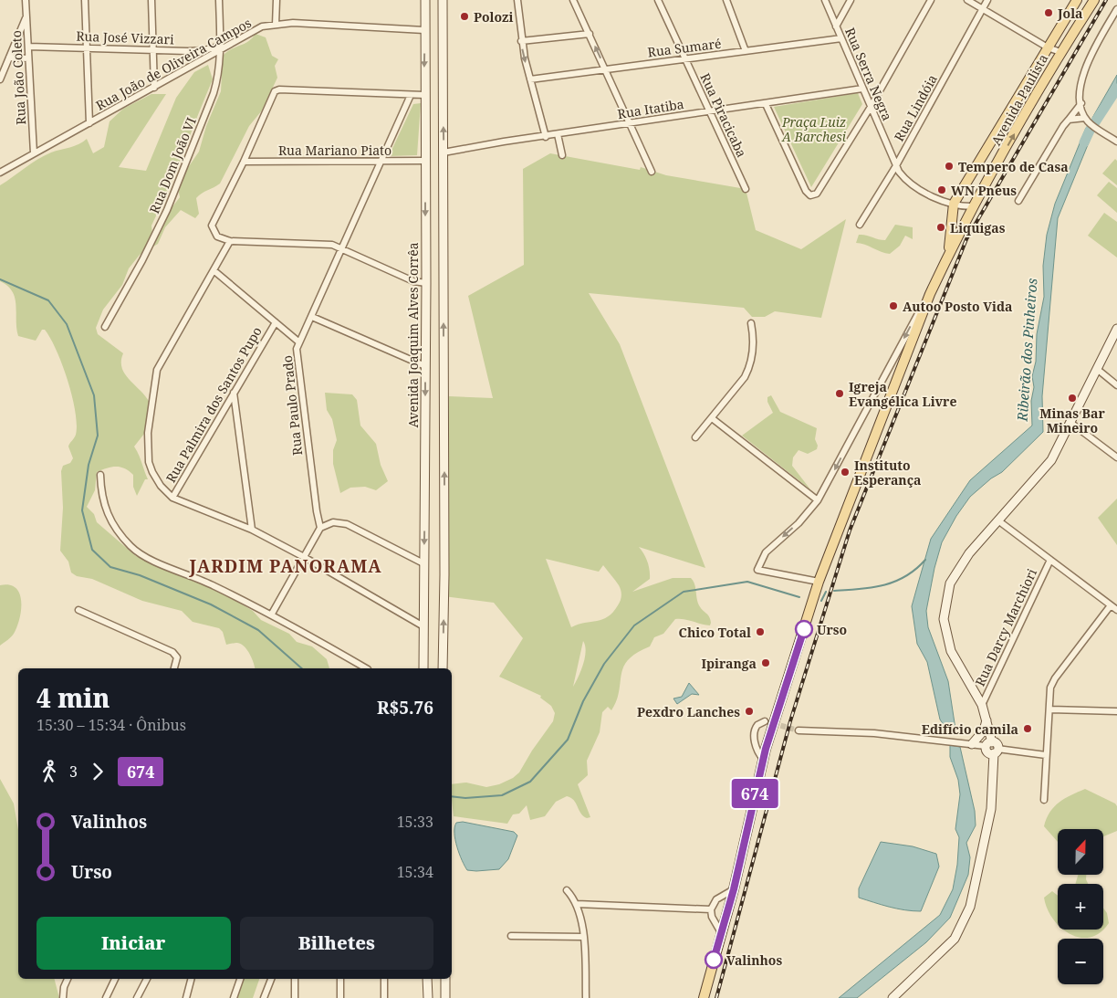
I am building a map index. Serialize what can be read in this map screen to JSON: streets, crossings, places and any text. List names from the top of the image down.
{
  "streets": {
    "main road": ["Avenida Paulista", "Avenida Joaquim Alves Corrêa"],
    "street": [
      "Rua José Vizzari",
      "Rua Sumaré",
      "Rua João de Oliveira Campos",
      "Rua Serra Negra",
      "Rua João Coleto",
      "Rua Lindóia",
      "Rua Itatiba",
      "Rua Piracicaba",
      "Rua Mariano Piato",
      "Rua Dom João VI",
      "Rua Palmira dos Santos Pupo",
      "Rua Paulo Prado",
      "Rua Darcy Marchiori"
    ]
  },
  "crossings": [
    ["Rua José Vizzari", "Rua João de Oliveira Campos"],
    ["Rua José Vizzari", "Rua João Coleto"],
    ["Rua José Vizzari", "Rua Dom João VI"],
    ["Rua Sumaré", "Rua Serra Negra"],
    ["Rua Sumaré", "Rua Piracicaba"],
    ["Rua João de Oliveira Campos", "Rua João Coleto"],
    ["Rua João de Oliveira Campos", "Rua Dom João VI"],
    ["Rua João de Oliveira Campos", "Avenida Joaquim Alves Corrêa"],
    ["Rua Serra Negra", "Avenida Paulista"],
    ["Rua Serra Negra", "Rua Lindóia"],
    ["Rua Serra Negra", "Rua Itatiba"],
    ["Rua Itatiba", "Rua Piracicaba"],
    ["Rua Mariano Piato", "Avenida Joaquim Alves Corrêa"],
    ["Rua Mariano Piato", "Rua Paulo Prado"]
  ],
  "districts": ["JARDIM PANORAMA"],
  "water": ["Ribeirão dos Pinheiros"],
  "parks": ["Praça Luiz A Barchesi"],
  "places": [
    "Jola",
    "Polozi",
    "Tempero de Casa",
    "WN Pneus",
    "Liquigas",
    "Autoo Posto Vida",
    "Igreja Evangélica Livre",
    "Minas Bar Mineiro",
    "Instituto Esperança",
    "Urso",
    "Chico Total",
    "Ipiranga",
    "Pexdro Lanches",
    "Edifício camila",
    "Valinhos"
  ],
  "lines": ["bus line 674"],
  "north": "top",
  "page": {
    "on_map": "674",
    "heading": ["4 min", "15:30 – 15:34 · Ônibus", "R$5.76"],
    "legs": ["3", "674"],
    "list": [
      {
        "name": "Valinhos",
        "value": "15:33"
      },
      {
        "name": "Urso",
        "value": "15:34"
      }
    ],
    "map_buttons": ["+", "−"],
    "buttons": ["Iniciar", "Bilhetes"]
  }
}
